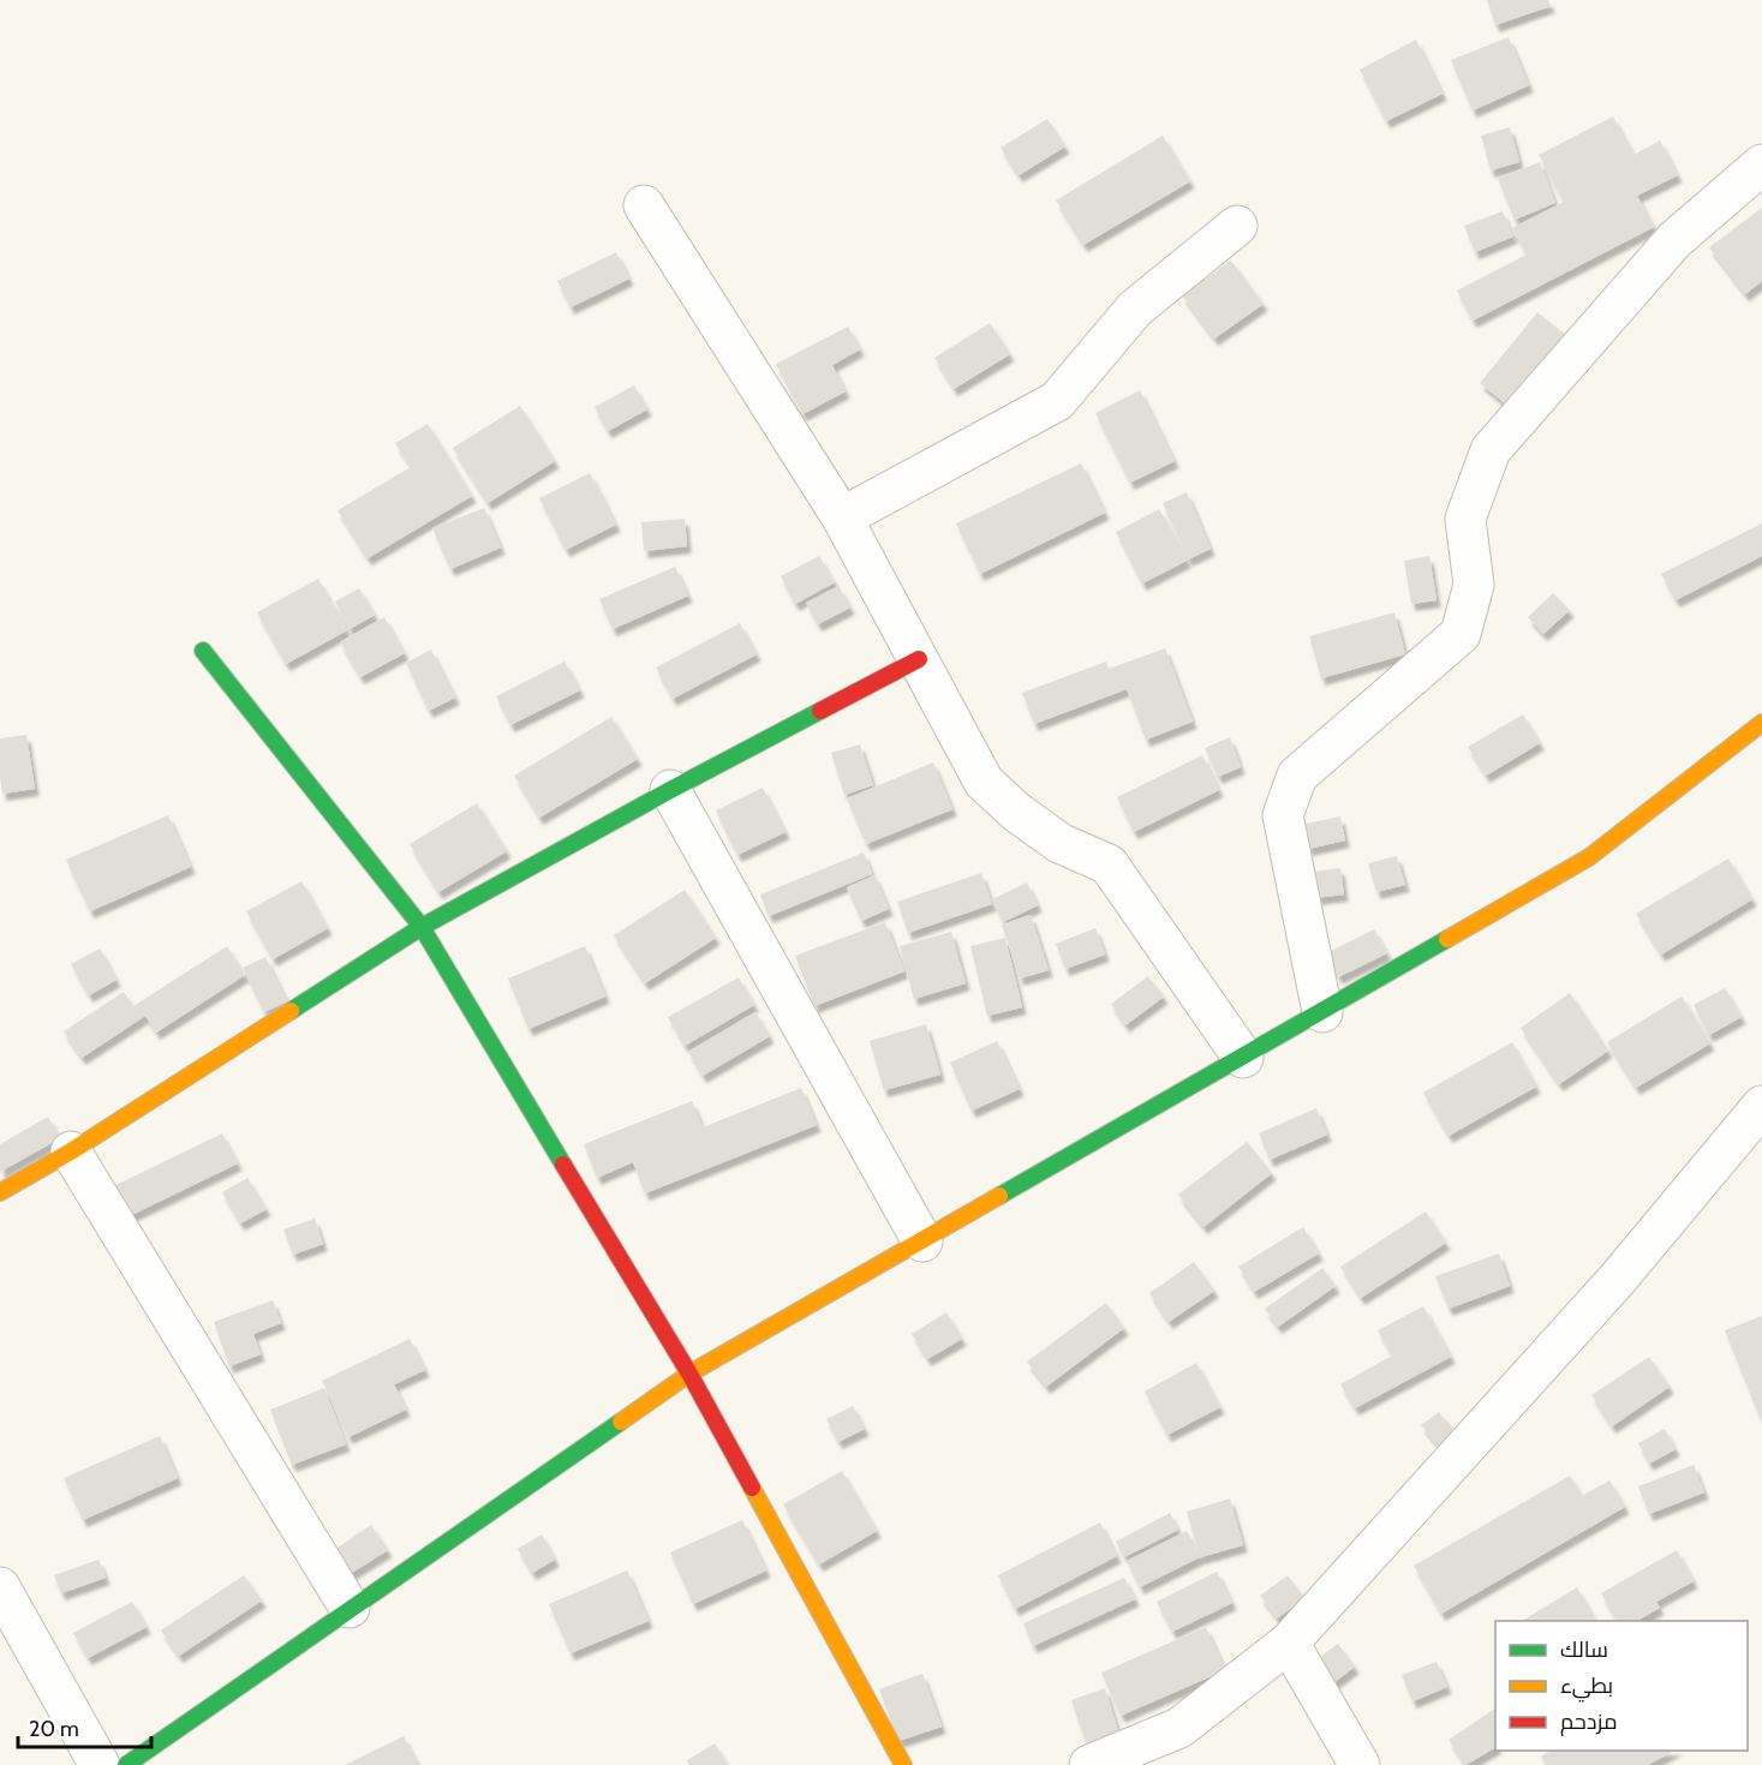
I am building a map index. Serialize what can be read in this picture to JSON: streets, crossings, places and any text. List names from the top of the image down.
{
  "legend": ["سالك", "بطيء", "مزدحم"],
  "scale_bar": "20 m"
}
